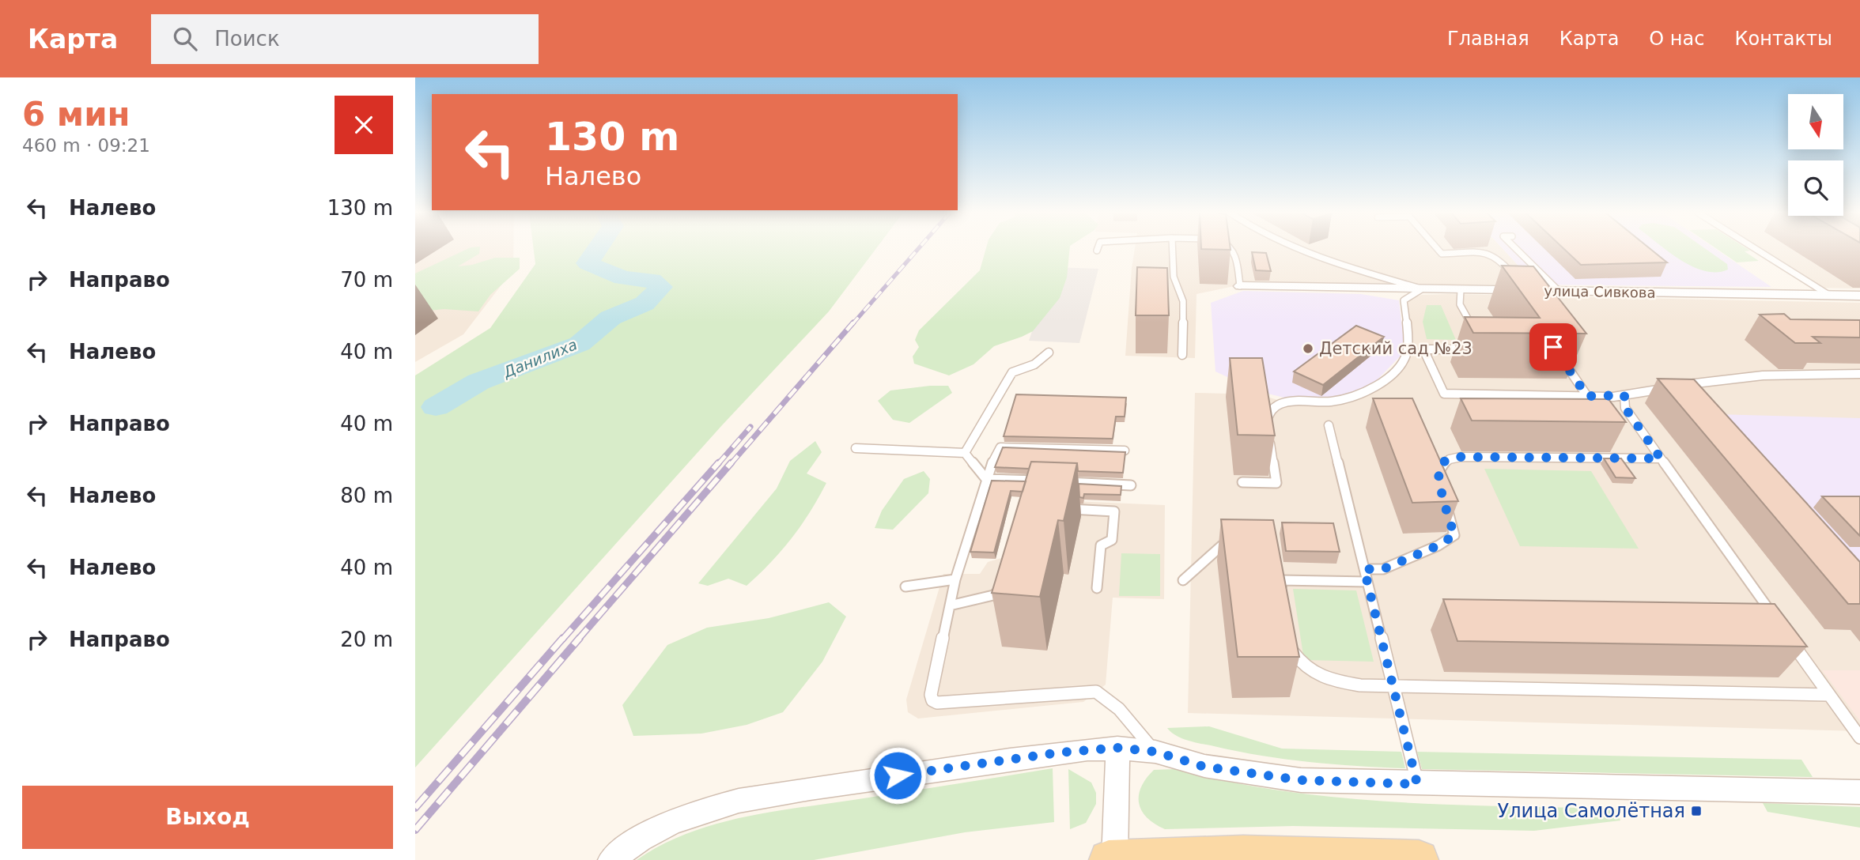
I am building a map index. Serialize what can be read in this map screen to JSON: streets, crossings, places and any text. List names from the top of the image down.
{
  "streets": {
    "street": ["улица Сивкова"]
  },
  "water": ["Данилиха"],
  "places": {
    "other": ["Детский сад №23"],
    "transit": ["Улица Самолётная"]
  },
  "north": "bottom",
  "page": {
    "header": "Карта",
    "search": "Поиск",
    "nav": [
      "Главная",
      "Карта",
      "О нас",
      "Контакты"
    ],
    "heading": ["6 мин", "460 m · 09:21"],
    "turn": ["130 m", "Налево"],
    "list": [
      {
        "name": "Налево",
        "value": "130 m"
      },
      {
        "name": "Направо",
        "value": "70 m"
      },
      {
        "name": "Налево",
        "value": "40 m"
      },
      {
        "name": "Направо",
        "value": "40 m"
      },
      {
        "name": "Налево",
        "value": "80 m"
      },
      {
        "name": "Налево",
        "value": "40 m"
      },
      {
        "name": "Направо",
        "value": "20 m"
      }
    ],
    "buttons": "Выход"
  }
}
